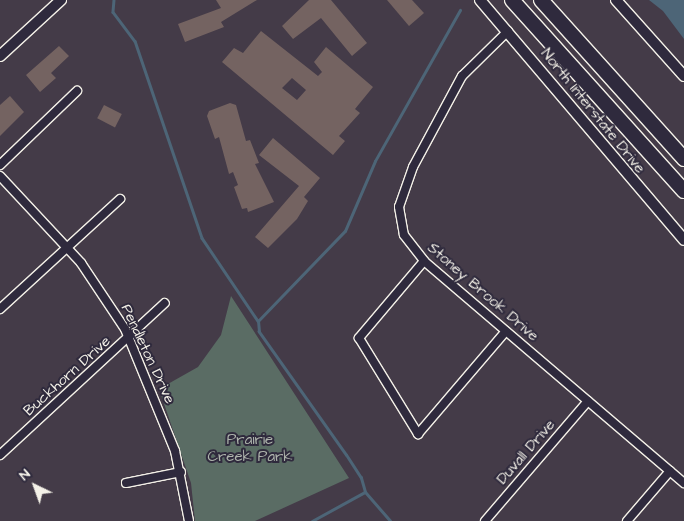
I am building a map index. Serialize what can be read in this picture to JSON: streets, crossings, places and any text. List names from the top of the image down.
{
  "streets": {
    "street": [
      "North Interstate Drive",
      "Stoney Brook Drive",
      "Pendleton Drive",
      "Buckhorn Drive",
      "Duvall Drive"
    ]
  },
  "crossings": [
    ["North Interstate Drive", "Stoney Brook Drive"],
    ["Stoney Brook Drive", "Duvall Drive"],
    ["Pendleton Drive", "Buckhorn Drive"]
  ],
  "parks": ["Prairie Creek Park"],
  "north": "top left"
}
